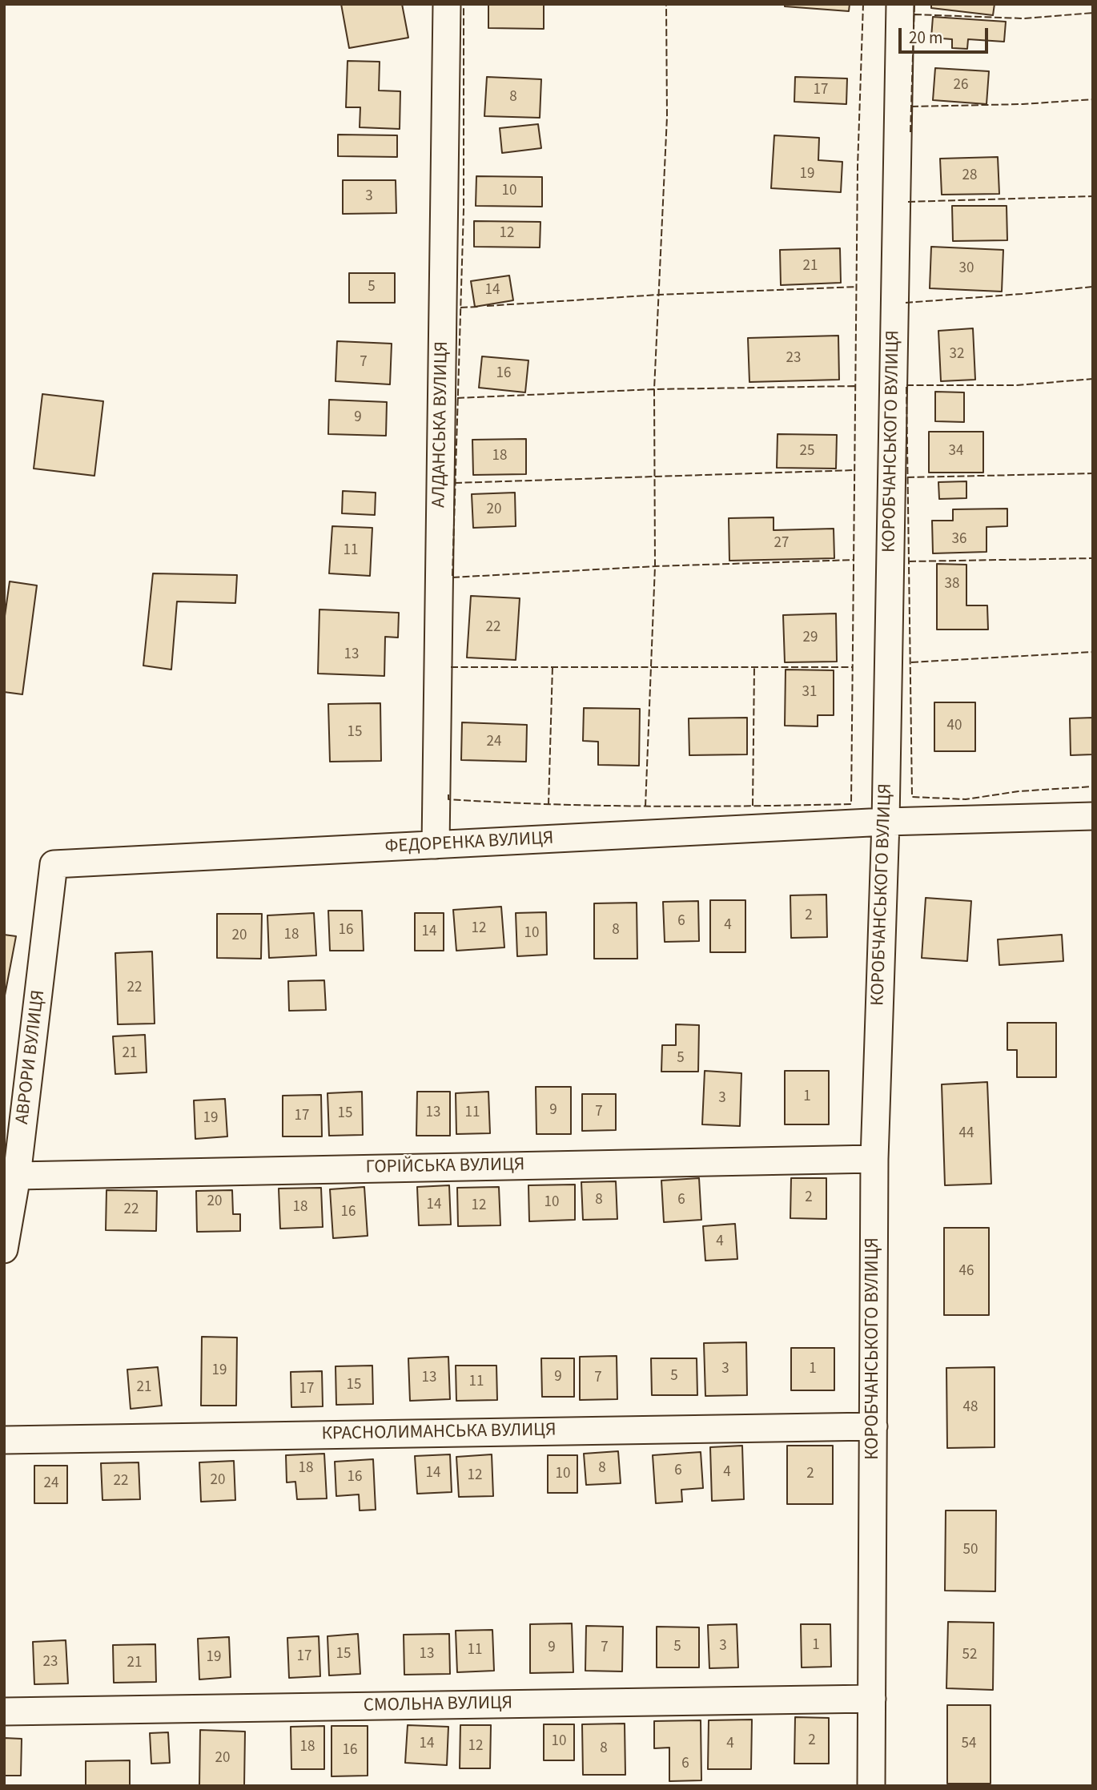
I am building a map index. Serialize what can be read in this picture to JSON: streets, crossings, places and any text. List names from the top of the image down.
{
  "streets": {
    "street": [
      "АЛДАНСЬКА ВУЛИЦЯ",
      "КОРОБЧАНСЬКОГО ВУЛИЦЯ",
      "ФЕДОРЕНКА ВУЛИЦЯ",
      "АВРОРИ ВУЛИЦЯ",
      "ГОРІЙСЬКА ВУЛИЦЯ",
      "КРАСНОЛИМАНСЬКА ВУЛИЦЯ",
      "СМОЛЬНА ВУЛИЦЯ"
    ]
  },
  "crossings": [
    ["АЛДАНСЬКА ВУЛИЦЯ", "ФЕДОРЕНКА ВУЛИЦЯ"],
    ["КОРОБЧАНСЬКОГО ВУЛИЦЯ", "ФЕДОРЕНКА ВУЛИЦЯ"],
    ["КОРОБЧАНСЬКОГО ВУЛИЦЯ", "ГОРІЙСЬКА ВУЛИЦЯ"],
    ["КОРОБЧАНСЬКОГО ВУЛИЦЯ", "КРАСНОЛИМАНСЬКА ВУЛИЦЯ"],
    ["КОРОБЧАНСЬКОГО ВУЛИЦЯ", "СМОЛЬНА ВУЛИЦЯ"],
    ["ФЕДОРЕНКА ВУЛИЦЯ", "АВРОРИ ВУЛИЦЯ"],
    ["АВРОРИ ВУЛИЦЯ", "ГОРІЙСЬКА ВУЛИЦЯ"]
  ],
  "house_numbers": [
    "26",
    "17",
    "8",
    "19",
    "28",
    "10",
    "3",
    "12",
    "21",
    "30",
    "5",
    "14",
    "32",
    "23",
    "7",
    "16",
    "9",
    "25",
    "34",
    "18",
    "20",
    "36",
    "27",
    "11",
    "38",
    "22",
    "29",
    "13",
    "31",
    "40",
    "15",
    "24",
    "2",
    "6",
    "4",
    "12",
    "16",
    "8",
    "14",
    "10",
    "18",
    "20",
    "22",
    "21",
    "5",
    "1",
    "3",
    "9",
    "7",
    "13",
    "11",
    "15",
    "17",
    "19",
    "44",
    "2",
    "8",
    "6",
    "20",
    "10",
    "14",
    "12",
    "18",
    "22",
    "16",
    "4",
    "46",
    "3",
    "1",
    "19",
    "5",
    "9",
    "13",
    "7",
    "11",
    "15",
    "21",
    "17",
    "48",
    "18",
    "8",
    "6",
    "4",
    "14",
    "10",
    "2",
    "12",
    "16",
    "20",
    "22",
    "24",
    "50",
    "1",
    "3",
    "5",
    "9",
    "7",
    "11",
    "15",
    "13",
    "52",
    "17",
    "19",
    "23",
    "21",
    "2",
    "10",
    "14",
    "4",
    "54",
    "12",
    "18",
    "8",
    "16",
    "20",
    "6"
  ],
  "scale_bar": "20 m"
}
